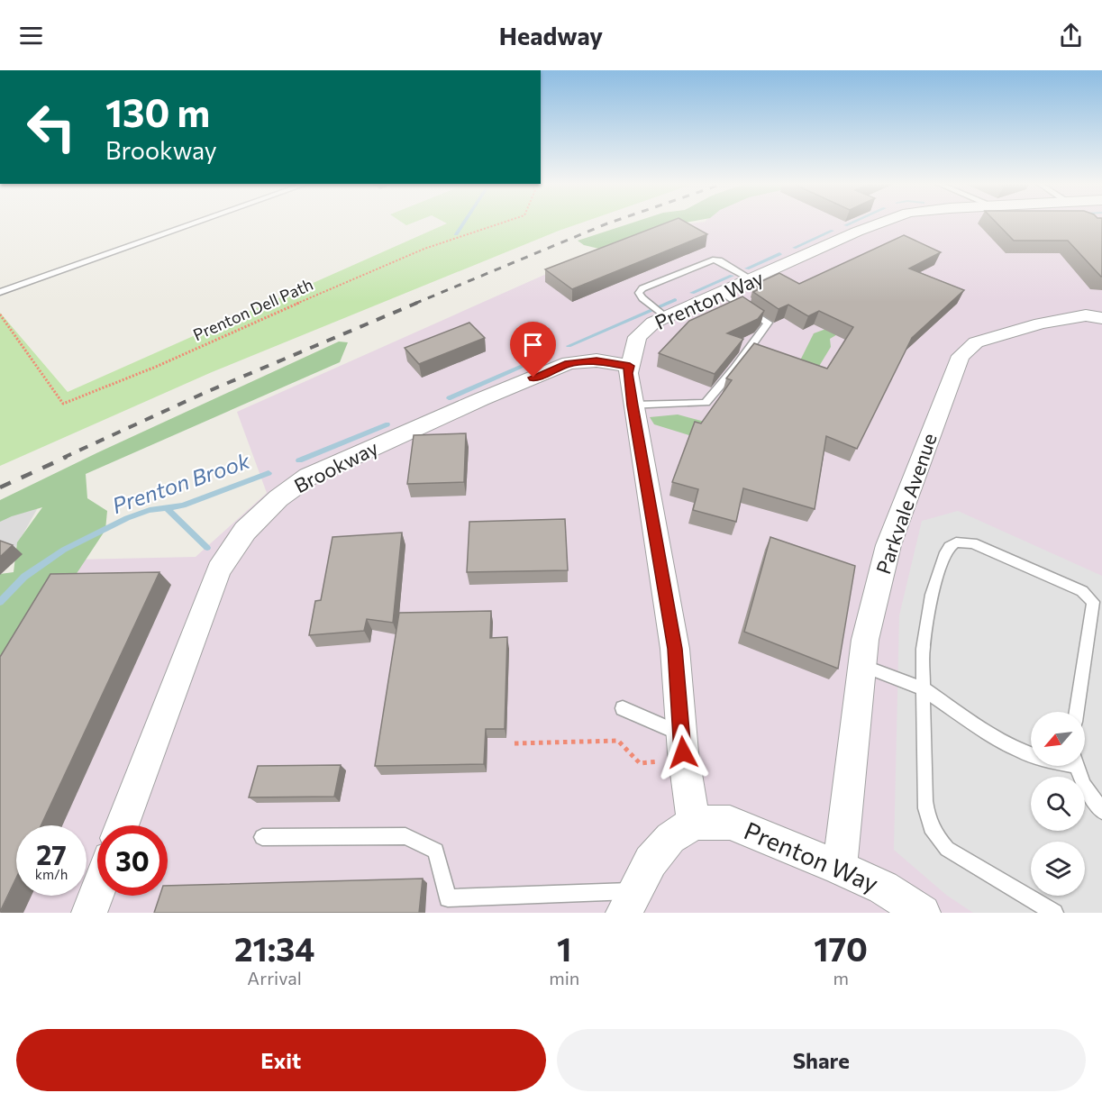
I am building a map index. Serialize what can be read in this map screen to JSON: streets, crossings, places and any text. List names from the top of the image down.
{
  "streets": {
    "street": ["Prenton Way", "Brookway", "Parkvale Avenue"],
    "path": ["Prenton Dell Path"]
  },
  "crossings": [
    ["Prenton Way", "Brookway"],
    ["Prenton Way", "Parkvale Avenue"]
  ],
  "water": ["Prenton Brook"],
  "north": "bottom left",
  "page": {
    "header": "Headway",
    "turn": ["130 m", "Brookway"],
    "speed": "27 km/h",
    "limit": "30",
    "eta": [
      "21:34",
      "Arrival",
      "1",
      "min",
      "170",
      "m"
    ],
    "buttons": ["Exit", "Share"]
  }
}
